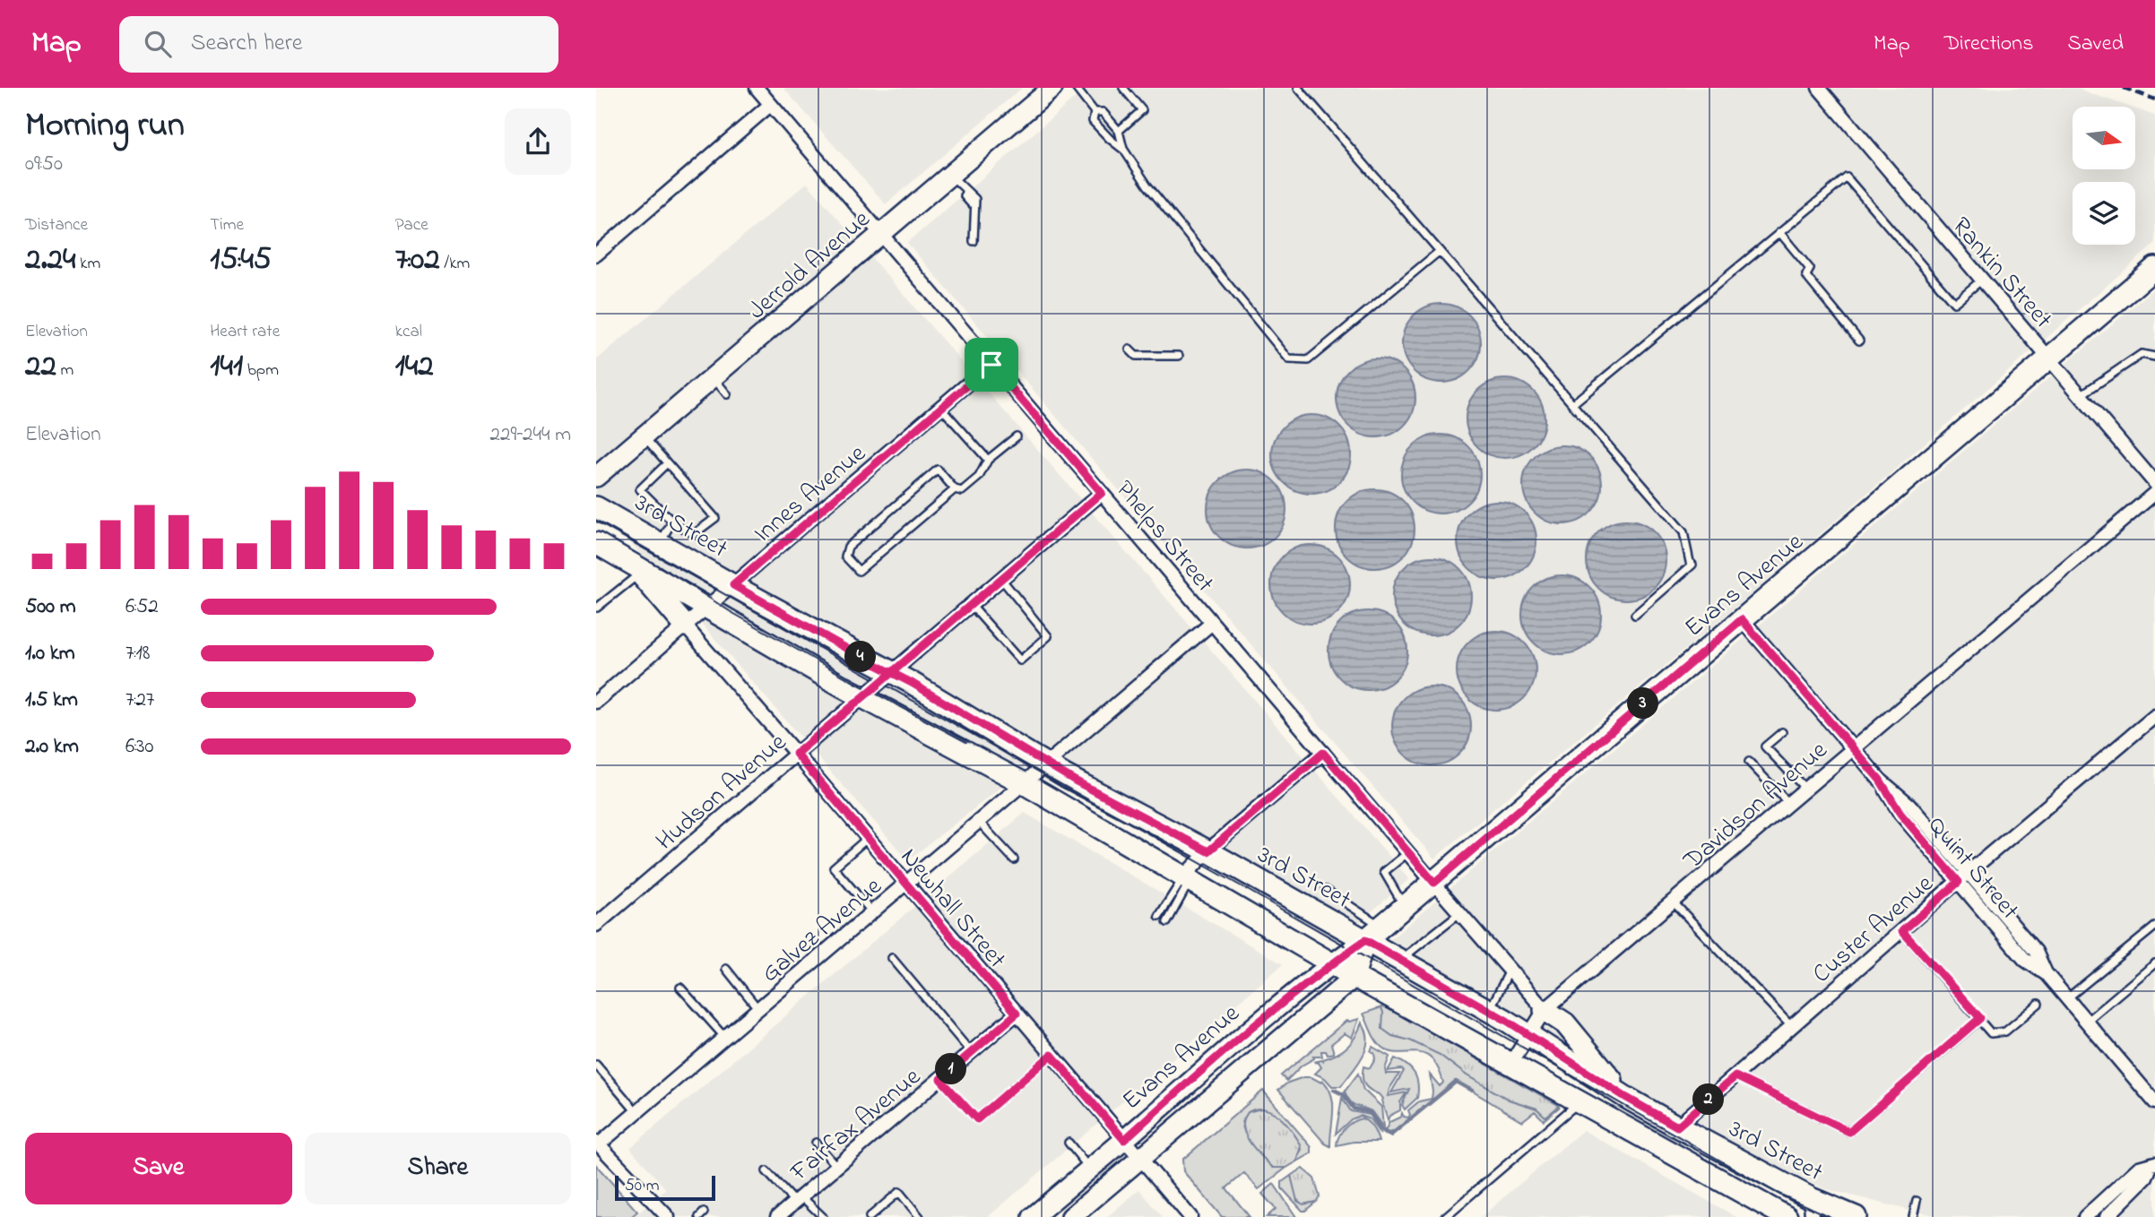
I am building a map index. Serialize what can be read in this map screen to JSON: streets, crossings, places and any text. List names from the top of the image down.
{
  "streets": {
    "main road": ["Jerrold Avenue", "3rd Street", "Evans Avenue"],
    "street": [
      "Rankin Street",
      "Innes Avenue",
      "Phelps Street",
      "Hudson Avenue",
      "Davidson Avenue",
      "Quint Street",
      "Newhall Street",
      "Custer Avenue",
      "Galvez Avenue",
      "Fairfax Avenue"
    ]
  },
  "crossings": [
    ["Jerrold Avenue", "Phelps Street"],
    ["Rankin Street", "Evans Avenue"],
    ["Innes Avenue", "3rd Street"],
    ["Innes Avenue", "Phelps Street"],
    ["Innes Avenue", "Newhall Street"],
    ["3rd Street", "Evans Avenue"],
    ["3rd Street", "Hudson Avenue"],
    ["3rd Street", "Davidson Avenue"],
    ["3rd Street", "Custer Avenue"],
    ["3rd Street", "Galvez Avenue"],
    ["Phelps Street", "Evans Avenue"],
    ["Phelps Street", "Hudson Avenue"],
    ["Phelps Street", "Davidson Avenue"],
    ["Phelps Street", "Galvez Avenue"],
    ["Evans Avenue", "Quint Street"],
    ["Evans Avenue", "Newhall Street"],
    ["Hudson Avenue", "Newhall Street"],
    ["Davidson Avenue", "Quint Street"],
    ["Quint Street", "Custer Avenue"],
    ["Newhall Street", "Galvez Avenue"],
    ["Newhall Street", "Fairfax Avenue"]
  ],
  "scale_bar": "50 m",
  "north": "right",
  "page": {
    "header": "Map",
    "search": "Search here",
    "nav": ["Map", "Directions", "Saved"],
    "heading": ["Morning run", "09:50"],
    "stats": [
      ["Distance", "2.24 km"],
      ["Time", "15:45"],
      ["Pace", "7:02 /km"],
      ["Elevation", "22 m"],
      ["Heart rate", "141 bpm"],
      ["kcal", "142"]
    ],
    "chart": ["Elevation", "229–244 m"],
    "list": [
      {
        "name": "500 m",
        "note": "6:52"
      },
      {
        "name": "1.0 km",
        "note": "7:18"
      },
      {
        "name": "1.5 km",
        "note": "7:27"
      },
      {
        "name": "2.0 km",
        "note": "6:30"
      }
    ],
    "pins": [
      "4",
      "3",
      "1",
      "2"
    ],
    "buttons": ["Save", "Share"],
    "scale": "50 m"
  }
}
